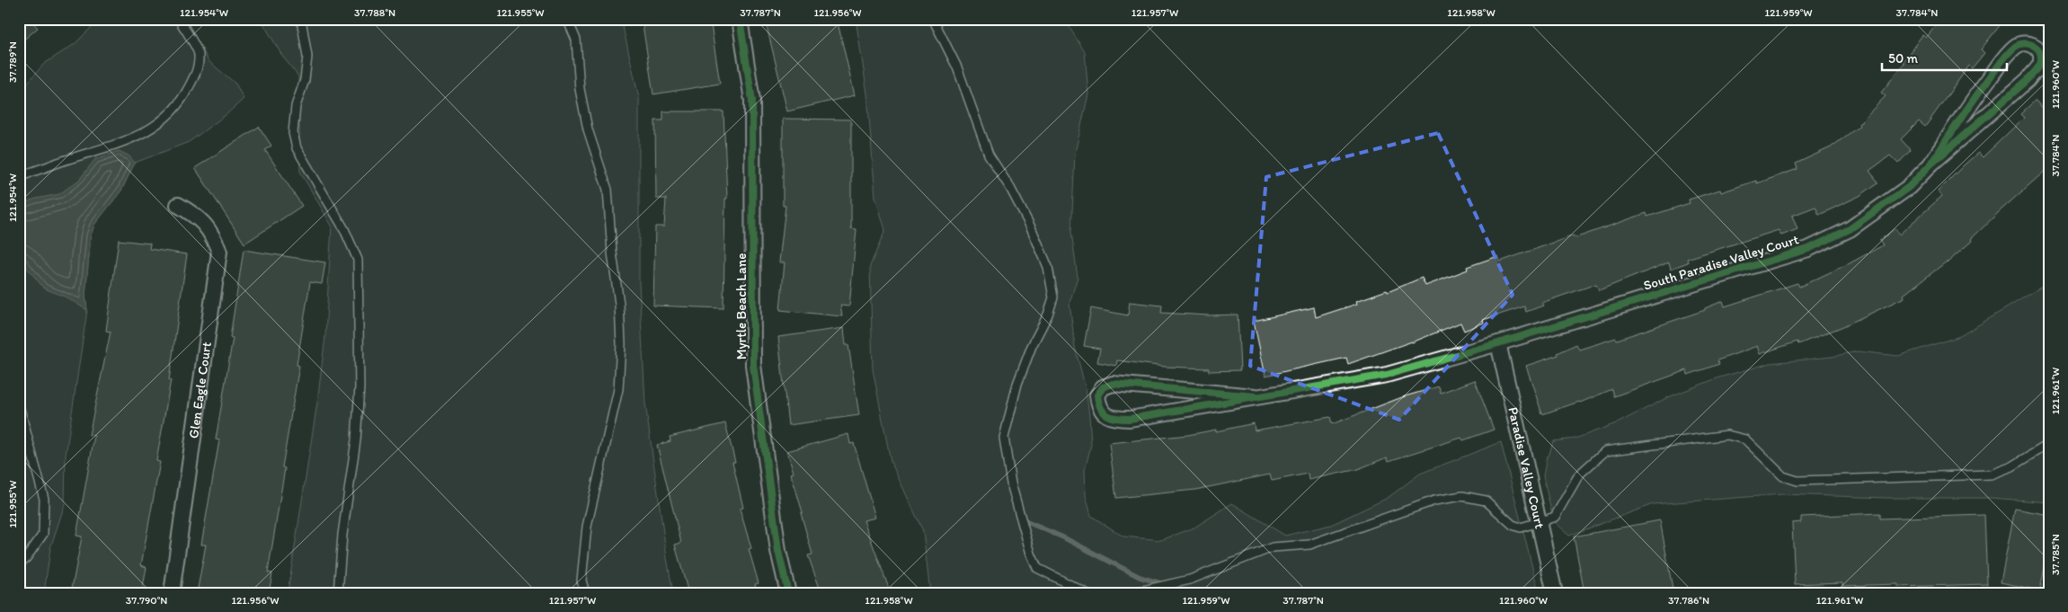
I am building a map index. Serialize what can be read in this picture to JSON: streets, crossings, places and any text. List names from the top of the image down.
{
  "streets": {
    "street": [
      "South Paradise Valley Court",
      "Myrtle Beach Lane",
      "Glen Eagle Court",
      "Paradise Valley Court"
    ]
  },
  "crossings": [
    ["South Paradise Valley Court", "Paradise Valley Court"]
  ],
  "scale_bar": "50 m",
  "coordinates": [
    "121.954°W",
    "37.788°N",
    "121.955°W",
    "37.787°N",
    "121.956°W",
    "121.957°W",
    "121.958°W",
    "121.959°W",
    "37.784°N",
    "37.789°N",
    "121.960°W",
    "121.961°W",
    "37.785°N",
    "37.790°N",
    "37.786°N"
  ]
}
